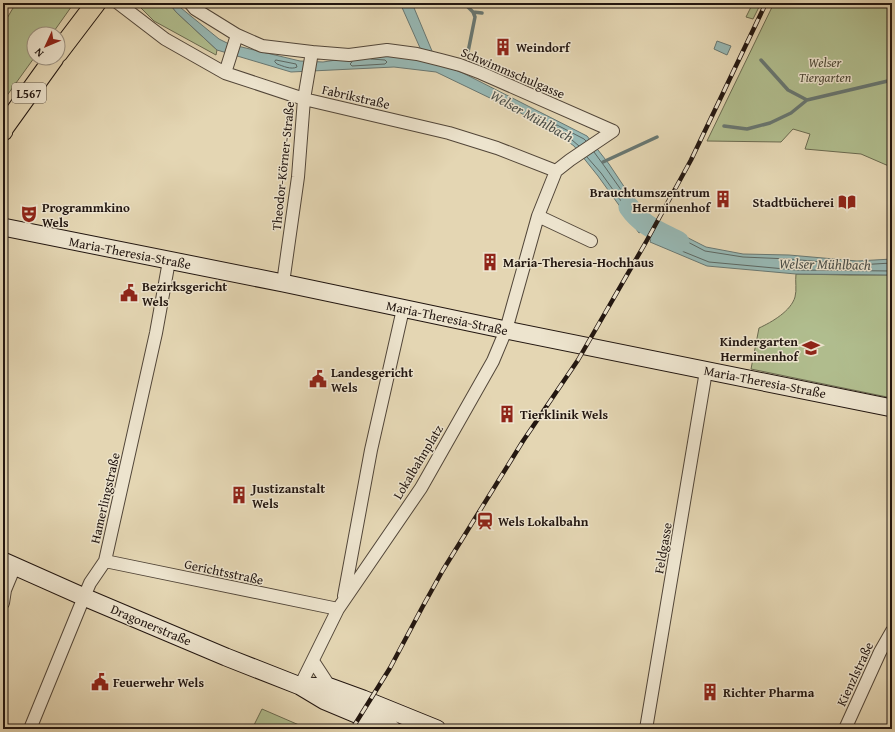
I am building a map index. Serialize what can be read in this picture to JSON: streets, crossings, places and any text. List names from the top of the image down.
{
  "streets": {
    "main road": ["L567", "Maria-Theresia-Straße", "Dragonerstraße"],
    "street": [
      "Schwimmschulgasse",
      "Fabrikstraße",
      "Theodor-Körner-Straße",
      "Lokalbahnplatz",
      "Hamerlingstraße",
      "Feldgasse",
      "Gerichtsstraße",
      "Kienzlstraße"
    ]
  },
  "crossings": [
    ["Schwimmschulgasse", "Fabrikstraße"],
    ["Schwimmschulgasse", "Theodor-Körner-Straße"],
    ["Fabrikstraße", "Theodor-Körner-Straße"],
    ["Theodor-Körner-Straße", "Maria-Theresia-Straße"],
    ["Maria-Theresia-Straße", "Lokalbahnplatz"],
    ["Maria-Theresia-Straße", "Hamerlingstraße"],
    ["Maria-Theresia-Straße", "Feldgasse"],
    ["Lokalbahnplatz", "Gerichtsstraße"],
    ["Lokalbahnplatz", "Dragonerstraße"],
    ["Hamerlingstraße", "Gerichtsstraße"],
    ["Hamerlingstraße", "Dragonerstraße"]
  ],
  "water": ["Welser Mühlbach"],
  "parks": ["Welser Tiergarten"],
  "places": {
    "building": [
      "Weindorf",
      "Brauchtumszentrum Herminenhof",
      "Maria-Theresia-Hochhaus",
      "Tierklinik Wels",
      "Justizanstalt Wels",
      "Richter Pharma"
    ],
    "library": ["Stadtbücherei"],
    "theatre": ["Programmkino Wels"],
    "public building": ["Bezirksgericht Wels", "Landesgericht Wels", "Feuerwehr Wels"],
    "school or university": ["Kindergarten Herminenhof"],
    "station": ["Wels Lokalbahn"]
  },
  "north": "bottom left"
}
